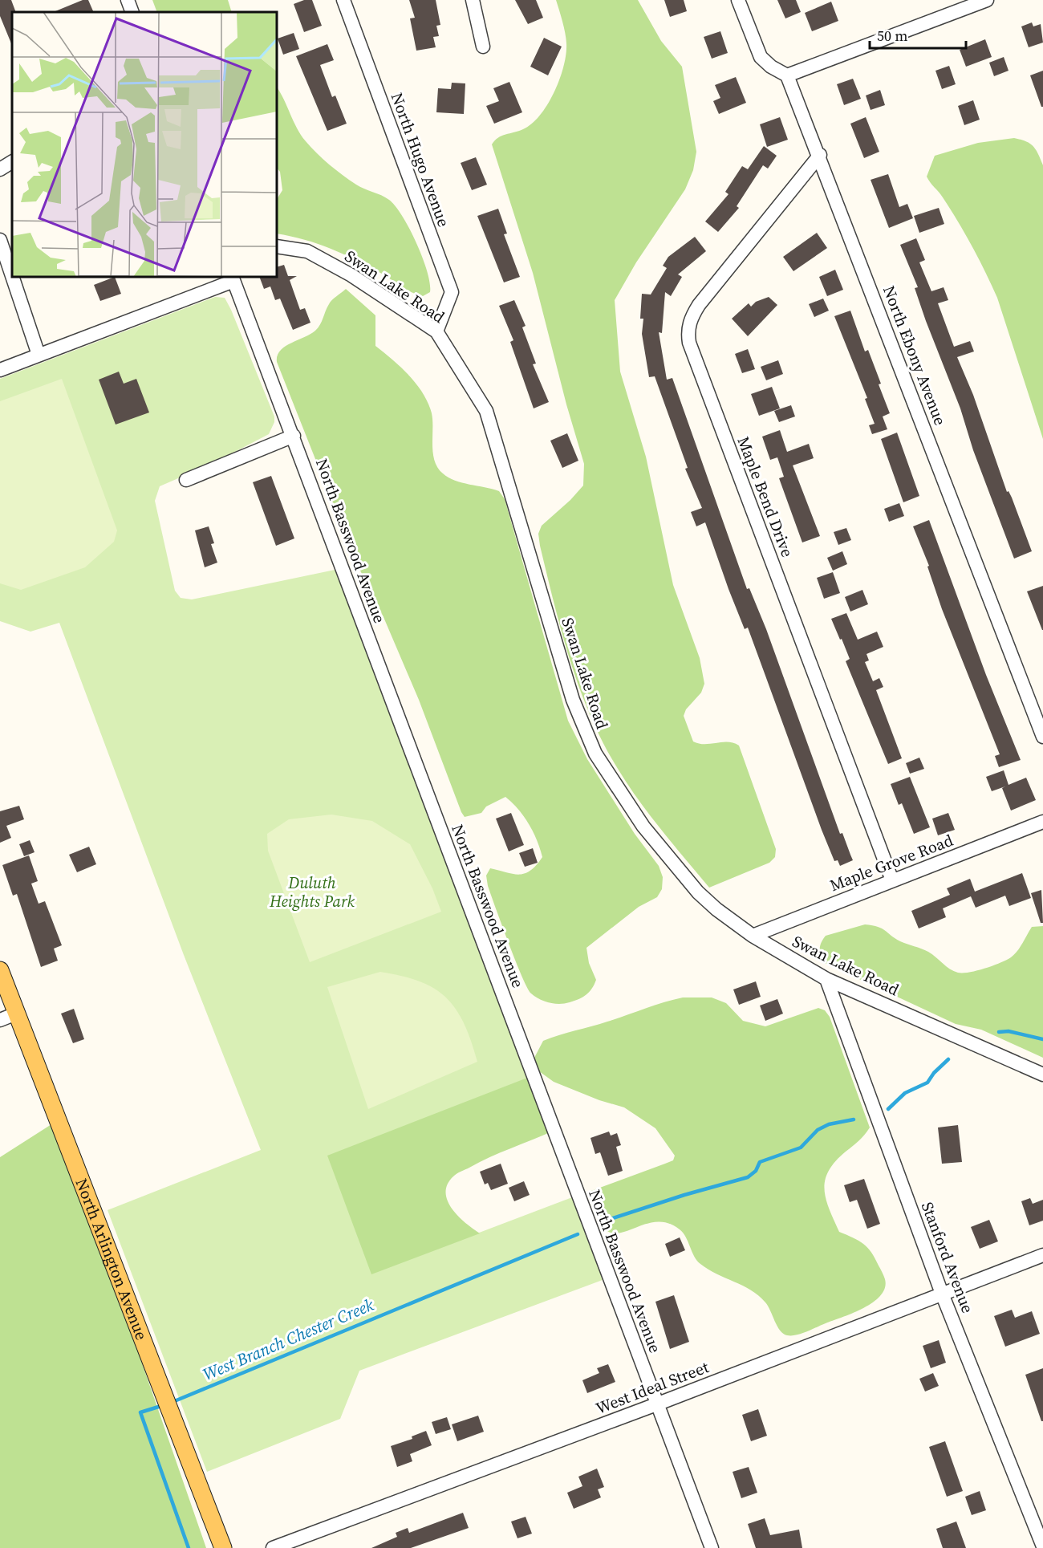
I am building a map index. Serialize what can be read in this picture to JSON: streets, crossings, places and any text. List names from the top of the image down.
{
  "streets": {
    "main road": ["North Arlington Avenue"],
    "street": [
      "North Hugo Avenue",
      "Swan Lake Road",
      "North Ebony Avenue",
      "Maple Bend Drive",
      "North Basswood Avenue",
      "Maple Grove Road",
      "Stanford Avenue",
      "West Ideal Street"
    ]
  },
  "crossings": [
    ["North Hugo Avenue", "Swan Lake Road"],
    ["Swan Lake Road", "Maple Grove Road"],
    ["Swan Lake Road", "Stanford Avenue"],
    ["North Ebony Avenue", "Maple Bend Drive"],
    ["Maple Bend Drive", "Maple Grove Road"],
    ["North Basswood Avenue", "West Ideal Street"],
    ["Stanford Avenue", "West Ideal Street"]
  ],
  "water": ["West Branch Chester Creek"],
  "parks": ["Duluth Heights Park"],
  "scale_bar": "50 m"
}
